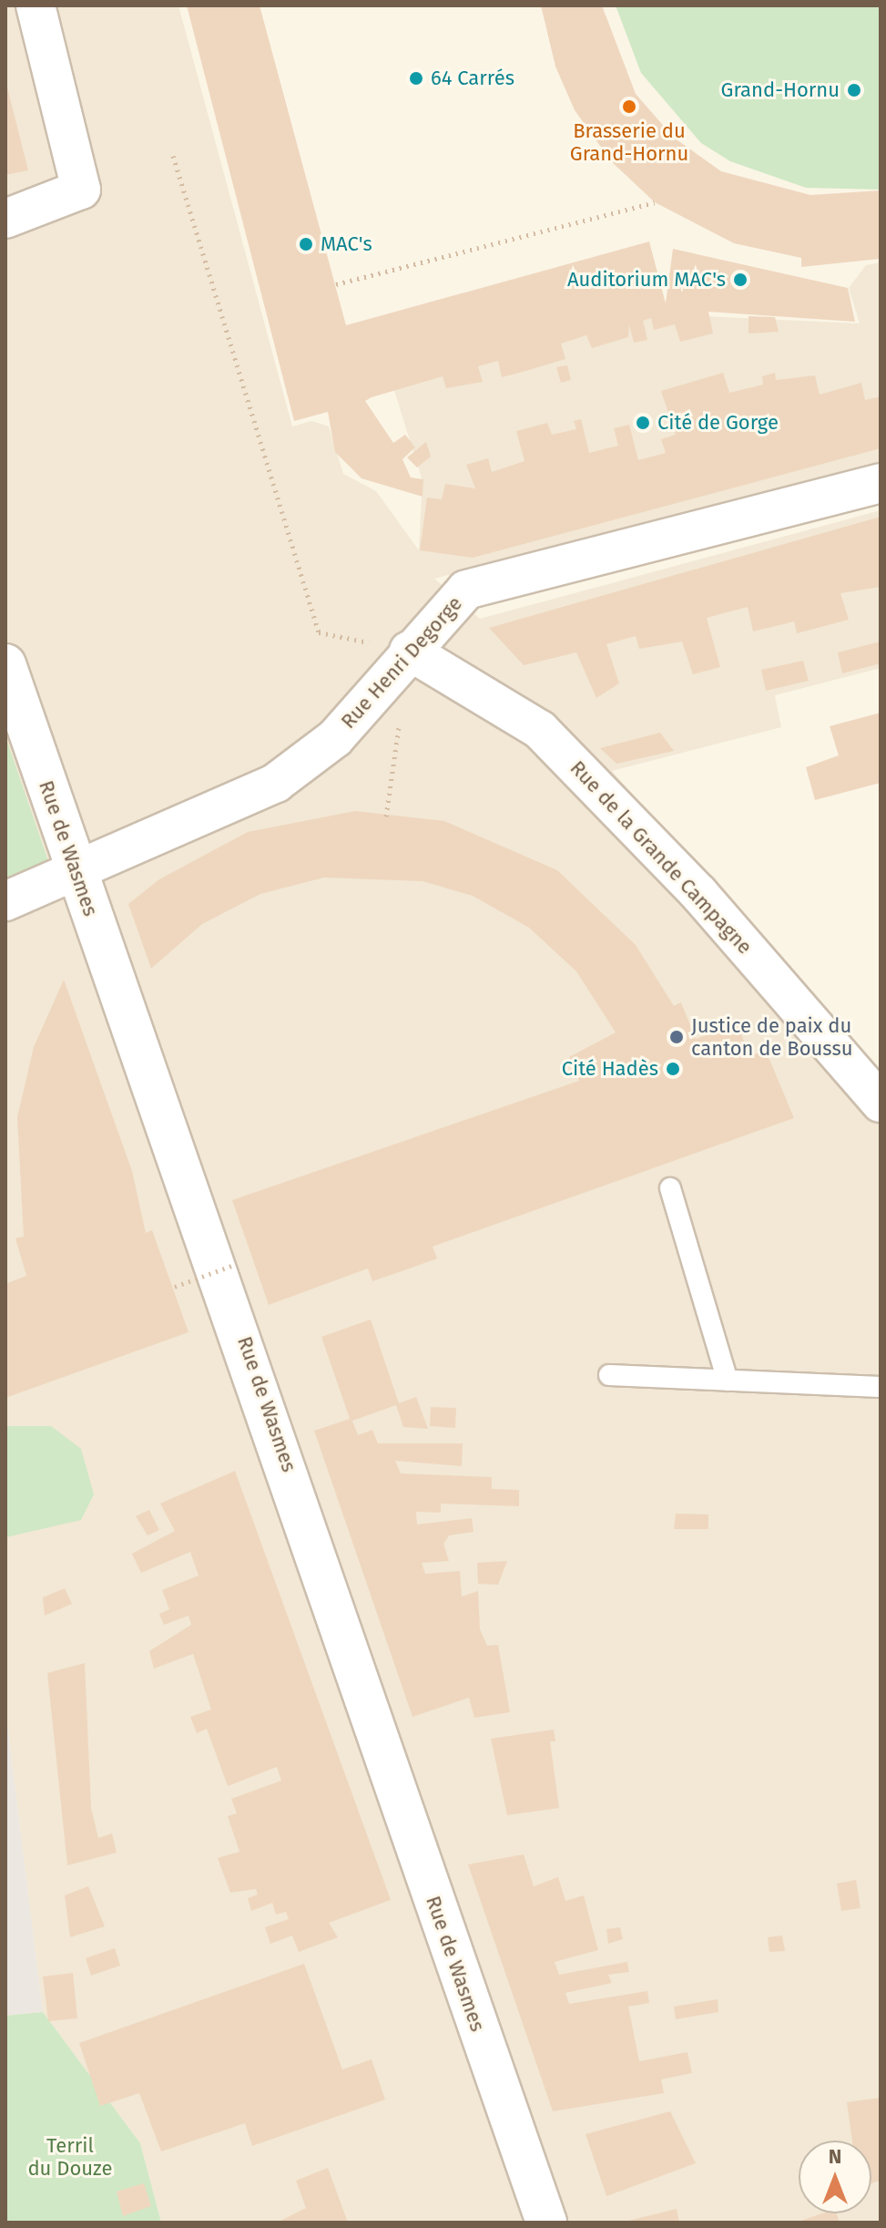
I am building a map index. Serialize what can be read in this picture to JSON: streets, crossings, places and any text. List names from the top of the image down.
{
  "streets": {
    "street": ["Rue Henri Degorge", "Rue de Wasmes", "Rue de la Grande Campagne"]
  },
  "crossings": [
    ["Rue Henri Degorge", "Rue de Wasmes"],
    ["Rue Henri Degorge", "Rue de la Grande Campagne"]
  ],
  "parks": ["Terril du Douze"],
  "places": [
    "64 Carrés",
    "Grand-Hornu",
    "Brasserie du Grand-Hornu",
    "MAC's",
    "Auditorium MAC's",
    "Cité de Gorge",
    "Justice de paix du canton de Boussu",
    "Cité Hadès"
  ],
  "north": "top"
}
